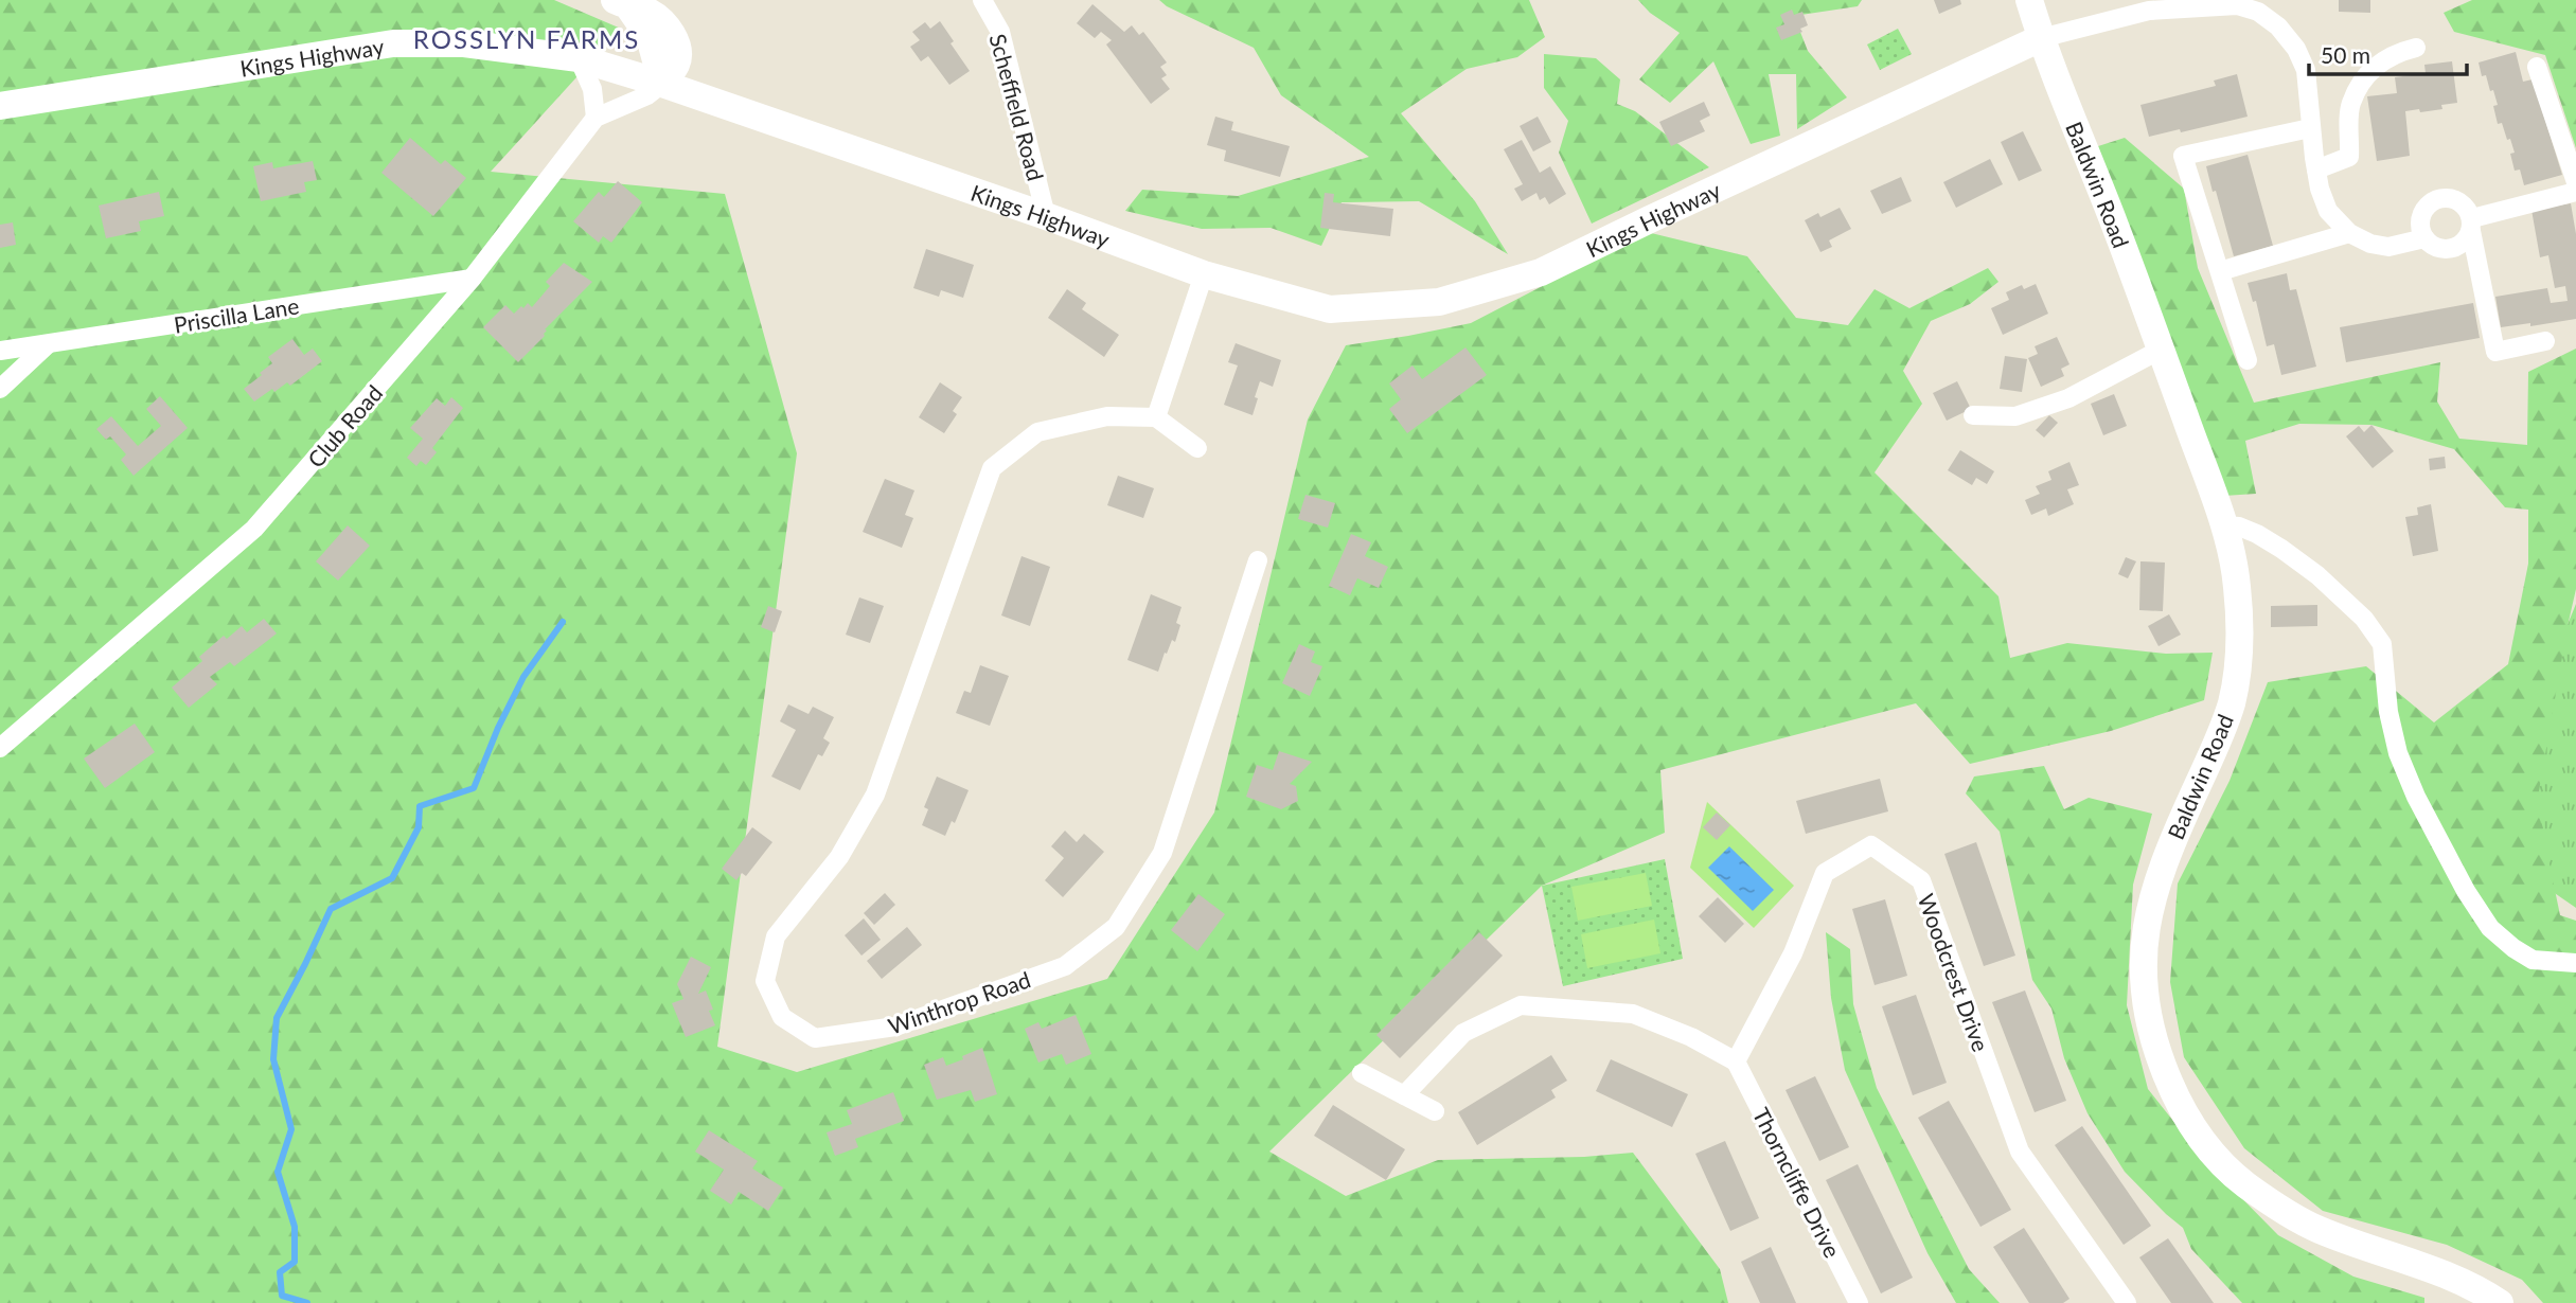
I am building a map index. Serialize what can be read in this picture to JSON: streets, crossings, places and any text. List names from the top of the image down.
{
  "streets": {
    "street": [
      "Kings Highway",
      "Scheffield Road",
      "Baldwin Road",
      "Priscilla Lane",
      "Club Road",
      "Woodcrest Drive",
      "Winthrop Road",
      "Thorncliffe Drive"
    ]
  },
  "crossings": [
    ["Kings Highway", "Scheffield Road"],
    ["Kings Highway", "Baldwin Road"],
    ["Kings Highway", "Club Road"],
    ["Priscilla Lane", "Club Road"],
    ["Woodcrest Drive", "Thorncliffe Drive"]
  ],
  "districts": ["ROSSLYN FARMS"],
  "scale_bar": "50 m"
}
